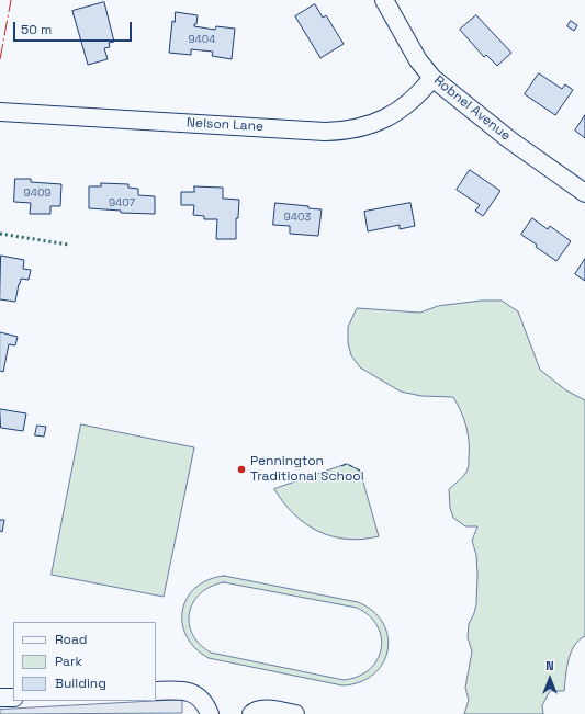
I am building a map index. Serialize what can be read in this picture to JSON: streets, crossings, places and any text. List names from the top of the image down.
{
  "streets": {
    "street": ["Robnel Avenue", "Nelson Lane"]
  },
  "crossings": [
    ["Robnel Avenue", "Nelson Lane"]
  ],
  "places": ["Pennington Traditional School"],
  "house_numbers": [
    "9404",
    "9409",
    "9407",
    "9403"
  ],
  "legend": ["Road", "Park", "Building"],
  "scale_bar": "50 m",
  "north": "top"
}
